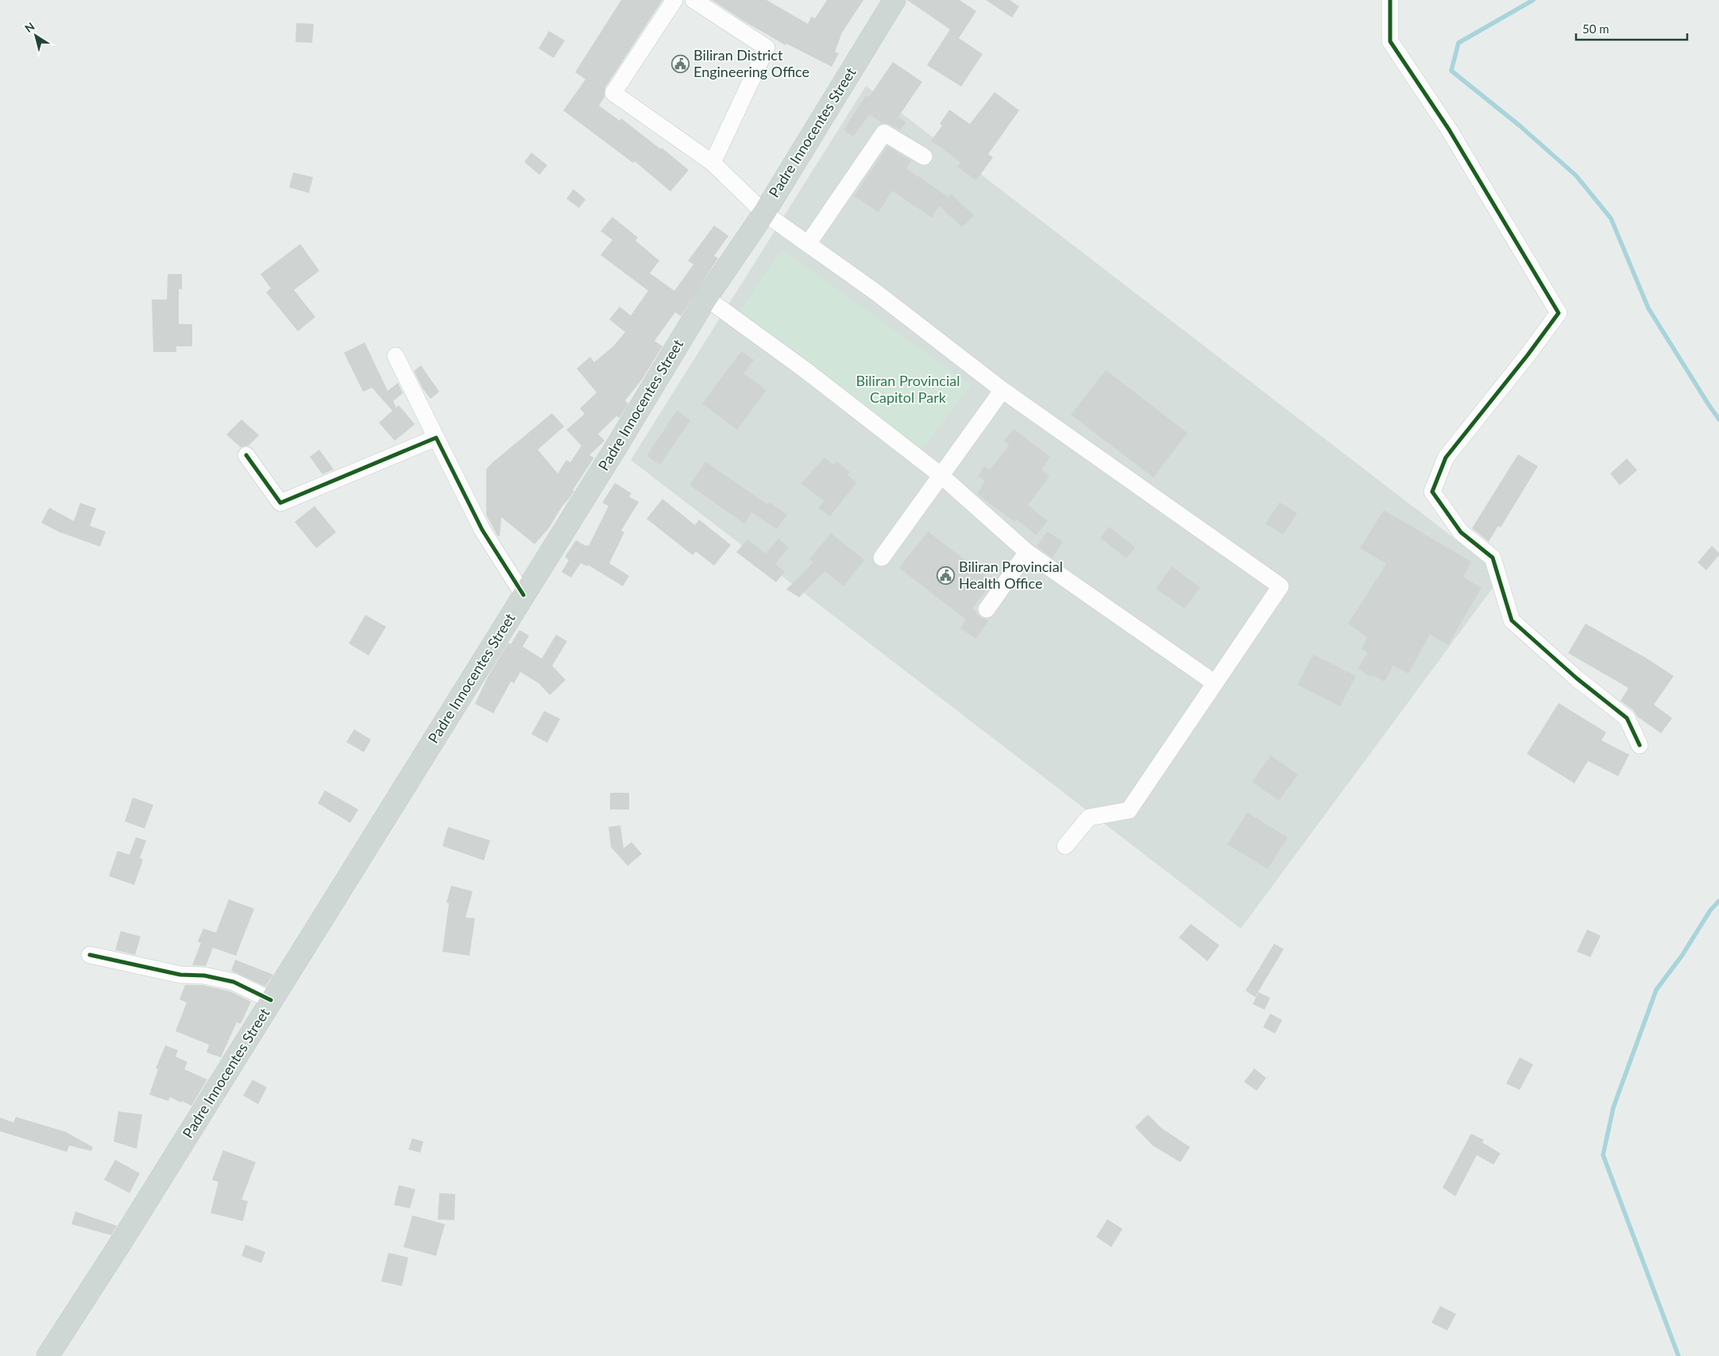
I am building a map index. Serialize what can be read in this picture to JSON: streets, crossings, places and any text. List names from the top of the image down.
{
  "streets": {
    "main road": ["Padre Innocentes Street"]
  },
  "parks": ["Biliran Provincial Capitol Park"],
  "places": {
    "public building": ["Biliran District Engineering Office", "Biliran Provincial Health Office"]
  },
  "scale_bar": "50 m",
  "north": "top left"
}
